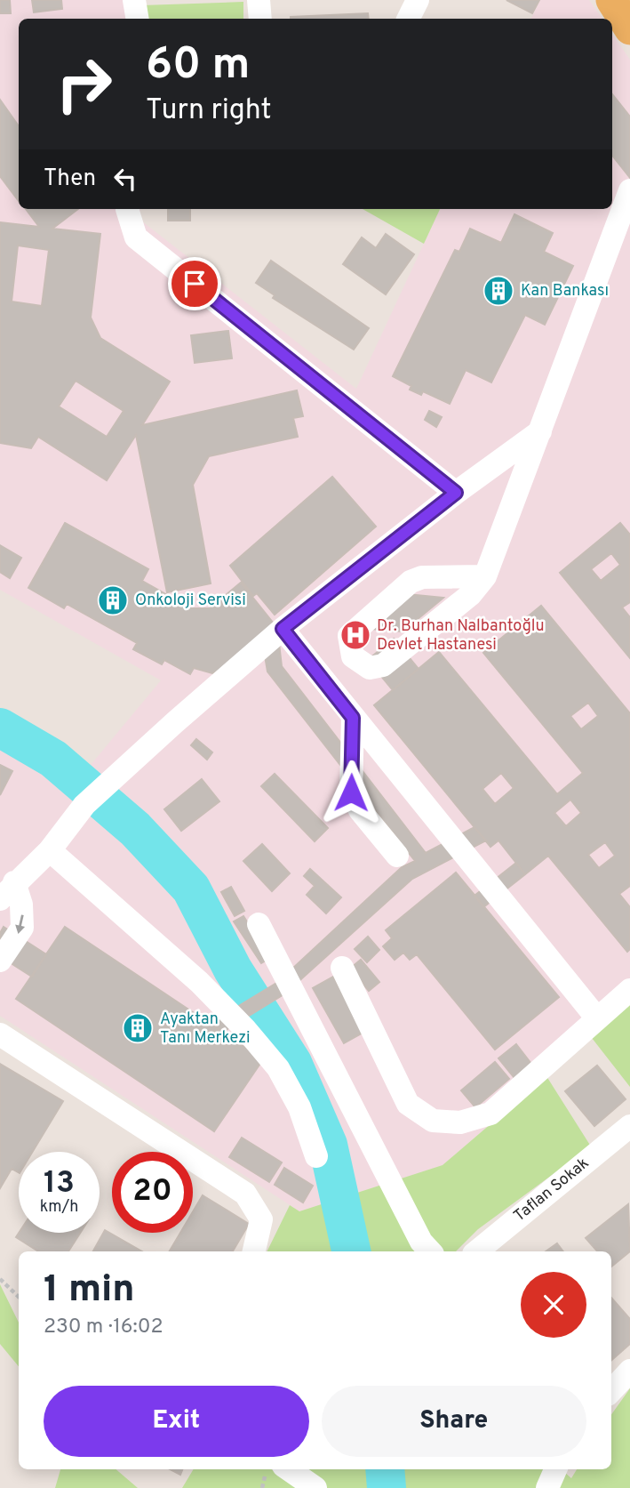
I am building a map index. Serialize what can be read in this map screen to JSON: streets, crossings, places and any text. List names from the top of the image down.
{
  "streets": {
    "street": ["Taflan Sokak"]
  },
  "places": {
    "building": ["Kan Bankası", "Onkoloji Servisi", "Ayaktan Tanı Merkezi"],
    "hospital": ["Dr. Burhan Nalbantoğlu Devlet Hastanesi"]
  },
  "page": {
    "turn": ["60 m", "Turn right"],
    "then": "Then",
    "speed": "13 km/h",
    "limit": "20",
    "heading": ["1 min", "230 m · 16:02"],
    "buttons": ["Exit", "Share"]
  }
}
